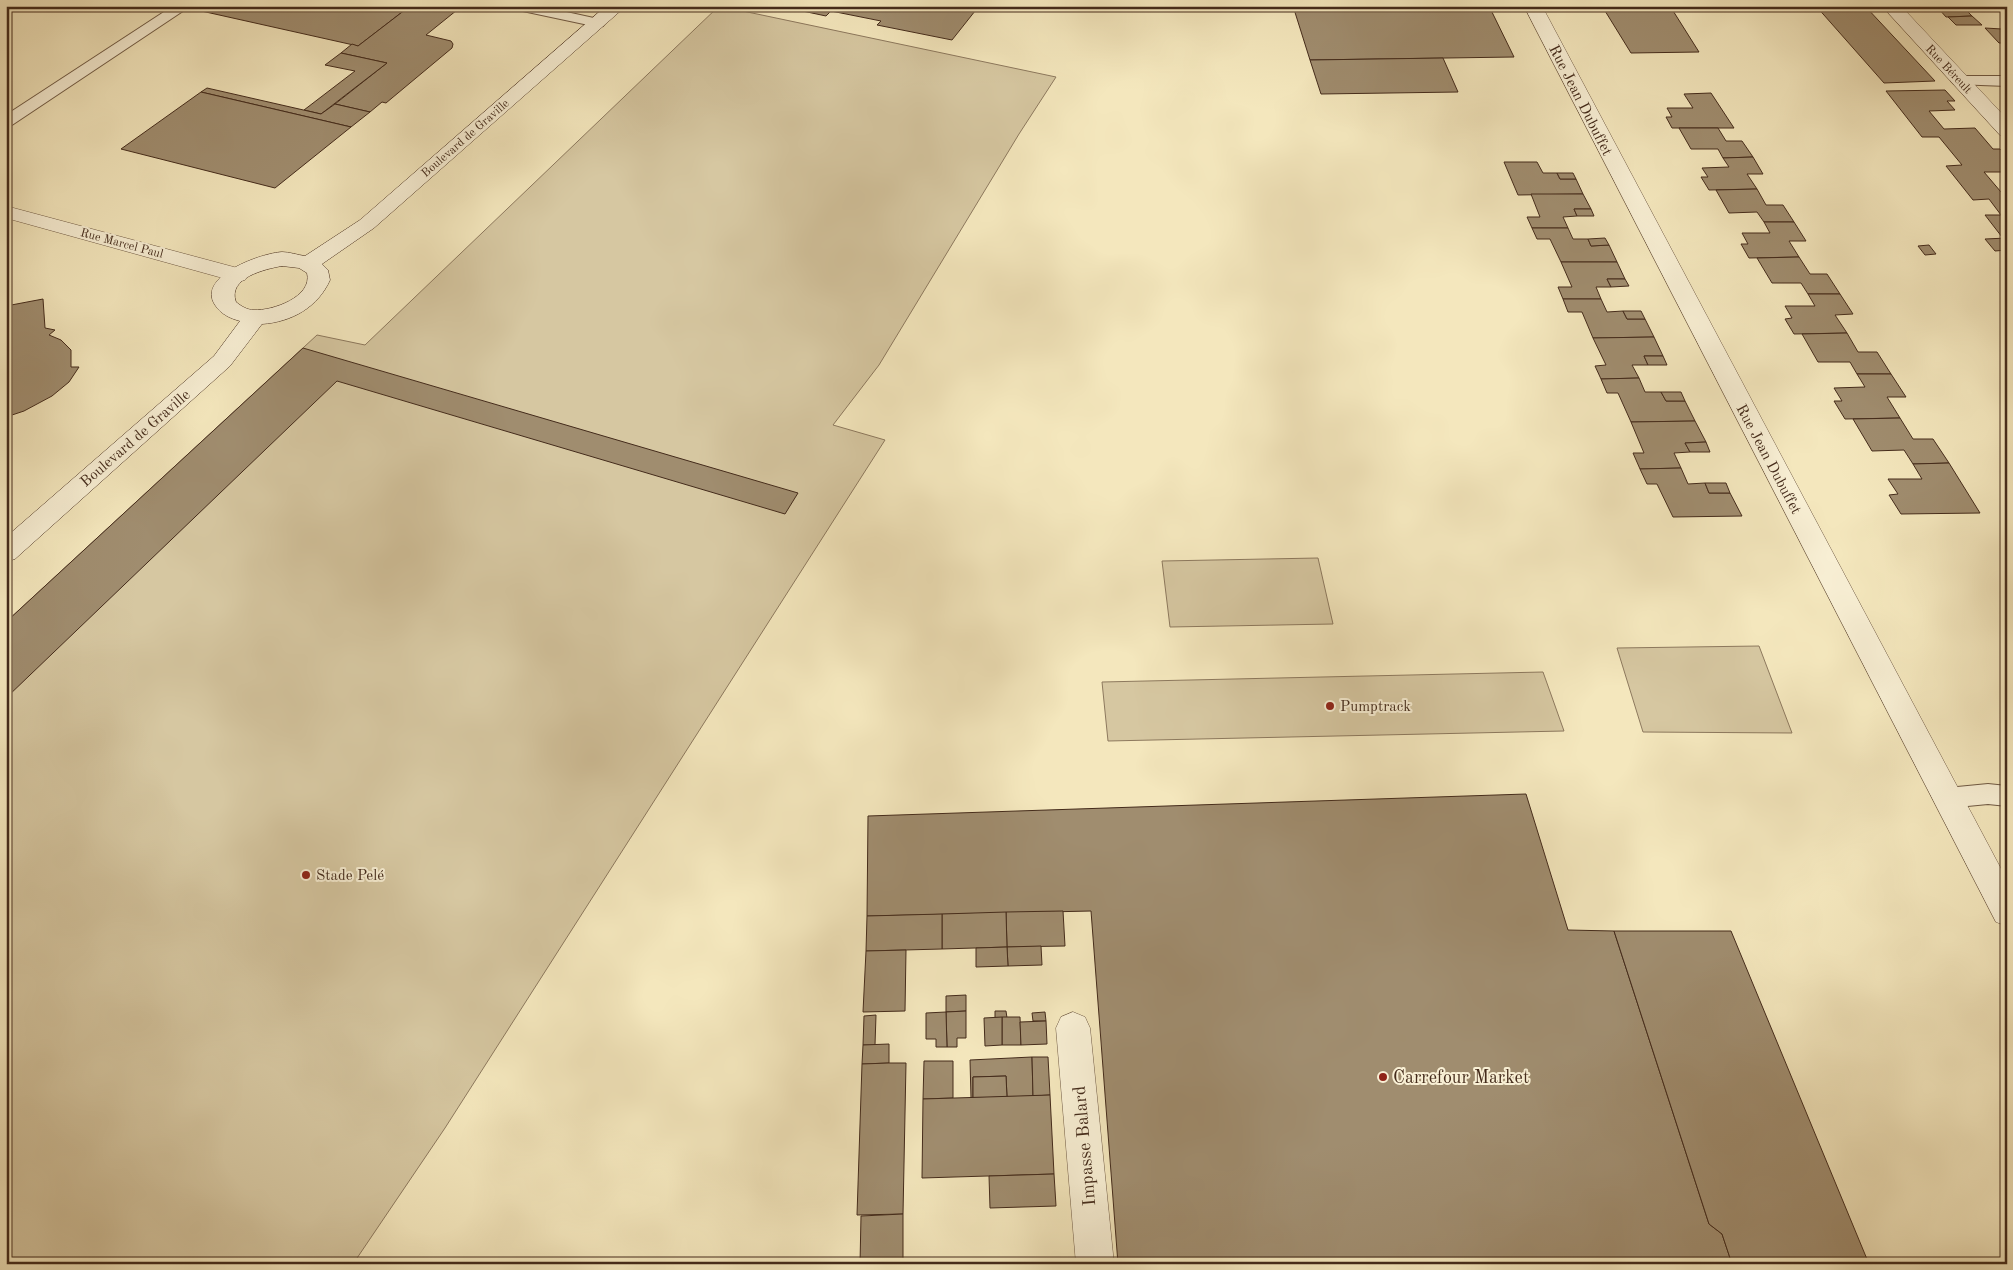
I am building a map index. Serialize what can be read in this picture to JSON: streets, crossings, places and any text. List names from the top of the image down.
{
  "streets": {
    "street": [
      "Rue Béreult",
      "Rue Jean Dubuffet",
      "Boulevard de Graville",
      "Rue Marcel Paul",
      "Impasse Balard"
    ]
  },
  "places": ["Pumptrack", "Stade Pelé", "Carrefour Market"]
}
